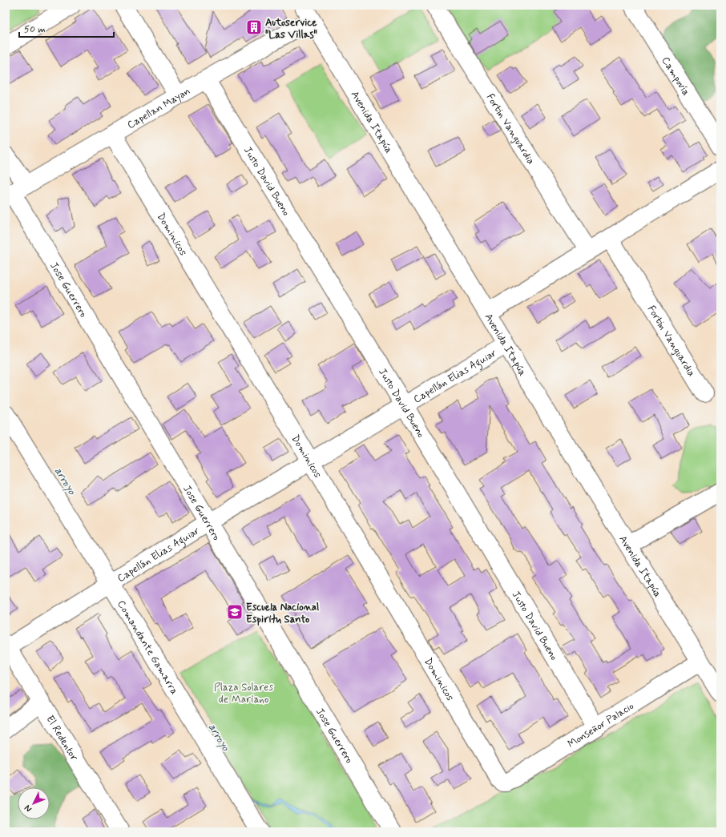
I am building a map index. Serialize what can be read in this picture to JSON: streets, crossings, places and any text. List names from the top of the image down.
{
  "streets": {
    "street": [
      "Campovía",
      "Capellan Mayan",
      "Avenida Itapúa",
      "Fortin Vanguardia",
      "Justo David Bueno",
      "Dominicos",
      "Jose Guerrero",
      "Capellán Elias Aguiar",
      "Comandante Gamarra",
      "Monseñor Palacio",
      "El Redentor"
    ]
  },
  "crossings": [
    ["Capellan Mayan", "Avenida Itapúa"],
    ["Capellan Mayan", "Justo David Bueno"],
    ["Capellan Mayan", "Dominicos"],
    ["Capellan Mayan", "Jose Guerrero"],
    ["Avenida Itapúa", "Capellán Elias Aguiar"],
    ["Avenida Itapúa", "Monseñor Palacio"],
    ["Justo David Bueno", "Capellán Elias Aguiar"],
    ["Justo David Bueno", "Monseñor Palacio"],
    ["Dominicos", "Capellán Elias Aguiar"],
    ["Dominicos", "Monseñor Palacio"],
    ["Jose Guerrero", "Capellán Elias Aguiar"],
    ["Capellán Elias Aguiar", "Comandante Gamarra"],
    ["Capellán Elias Aguiar", "El Redentor"]
  ],
  "water": ["arroyo"],
  "parks": ["Plaza Solares de Mariano"],
  "places": {
    "building": ["Autoservice \"Las Villas\""],
    "school or university": ["Escuela Nacional Espiritu Santo"]
  },
  "scale_bar": "50 m",
  "north": "bottom left"
}
